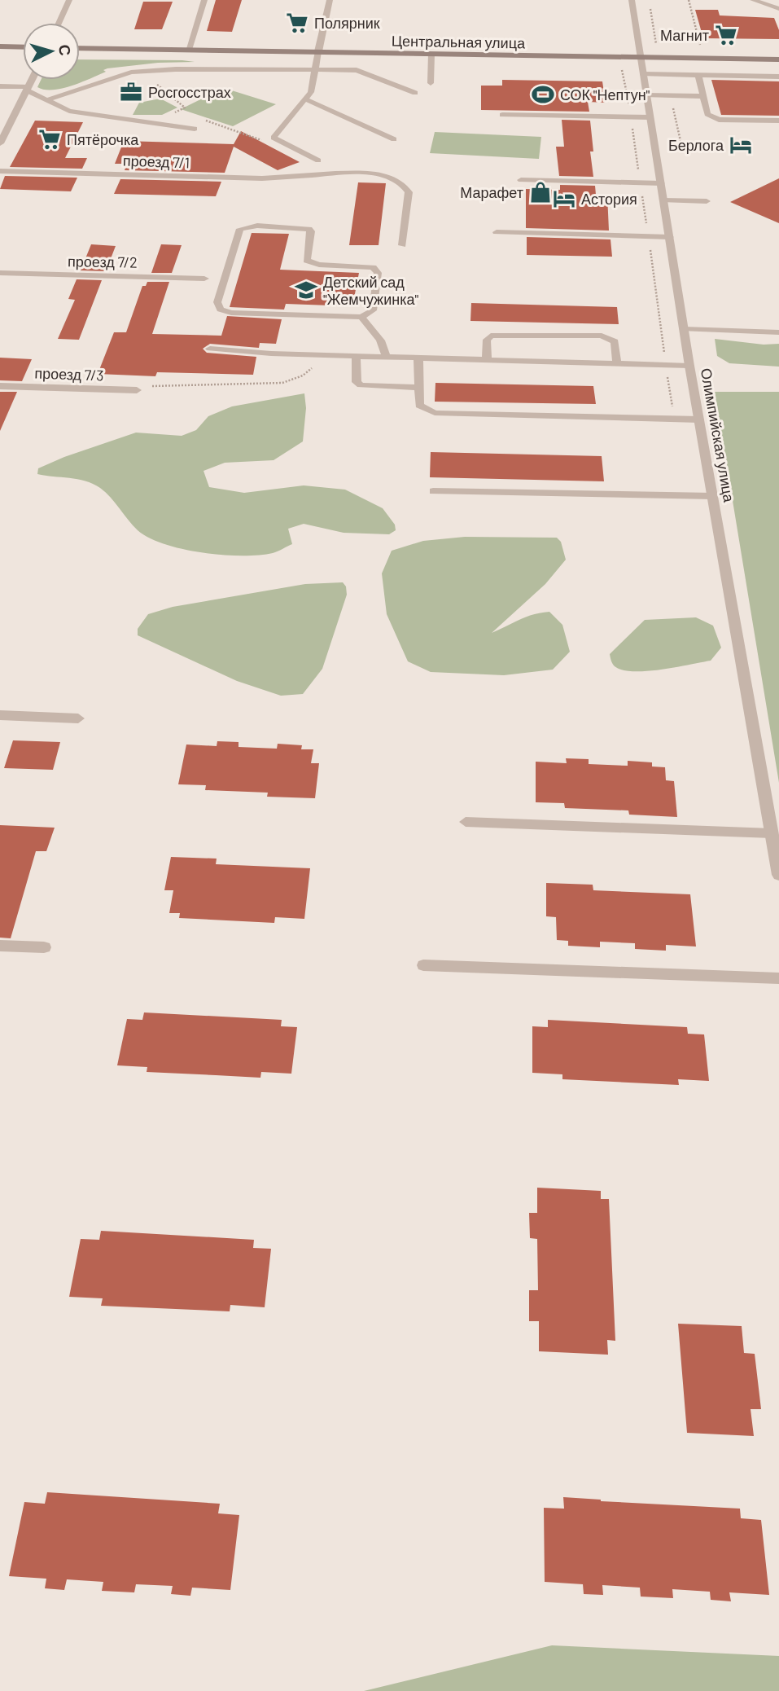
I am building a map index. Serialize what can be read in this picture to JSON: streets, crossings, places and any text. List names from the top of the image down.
{
  "streets": {
    "street": [
      "Центральная улица",
      "проезд 7/1",
      "проезд 7/2",
      "проезд 7/3",
      "Олимпийская улица"
    ]
  },
  "crossings": [
    ["Центральная улица", "Олимпийская улица"]
  ],
  "places": {
    "supermarket": ["Полярник", "Магнит", "Пятёрочка"],
    "office": ["Росгосстрах"],
    "sports": ["СОК \"Нептун\""],
    "hotel": ["Берлога", "Астория"],
    "shop": ["Марафет"],
    "school or university": ["Детский сад \"Жемчужинка\""]
  },
  "north": "right"
}
